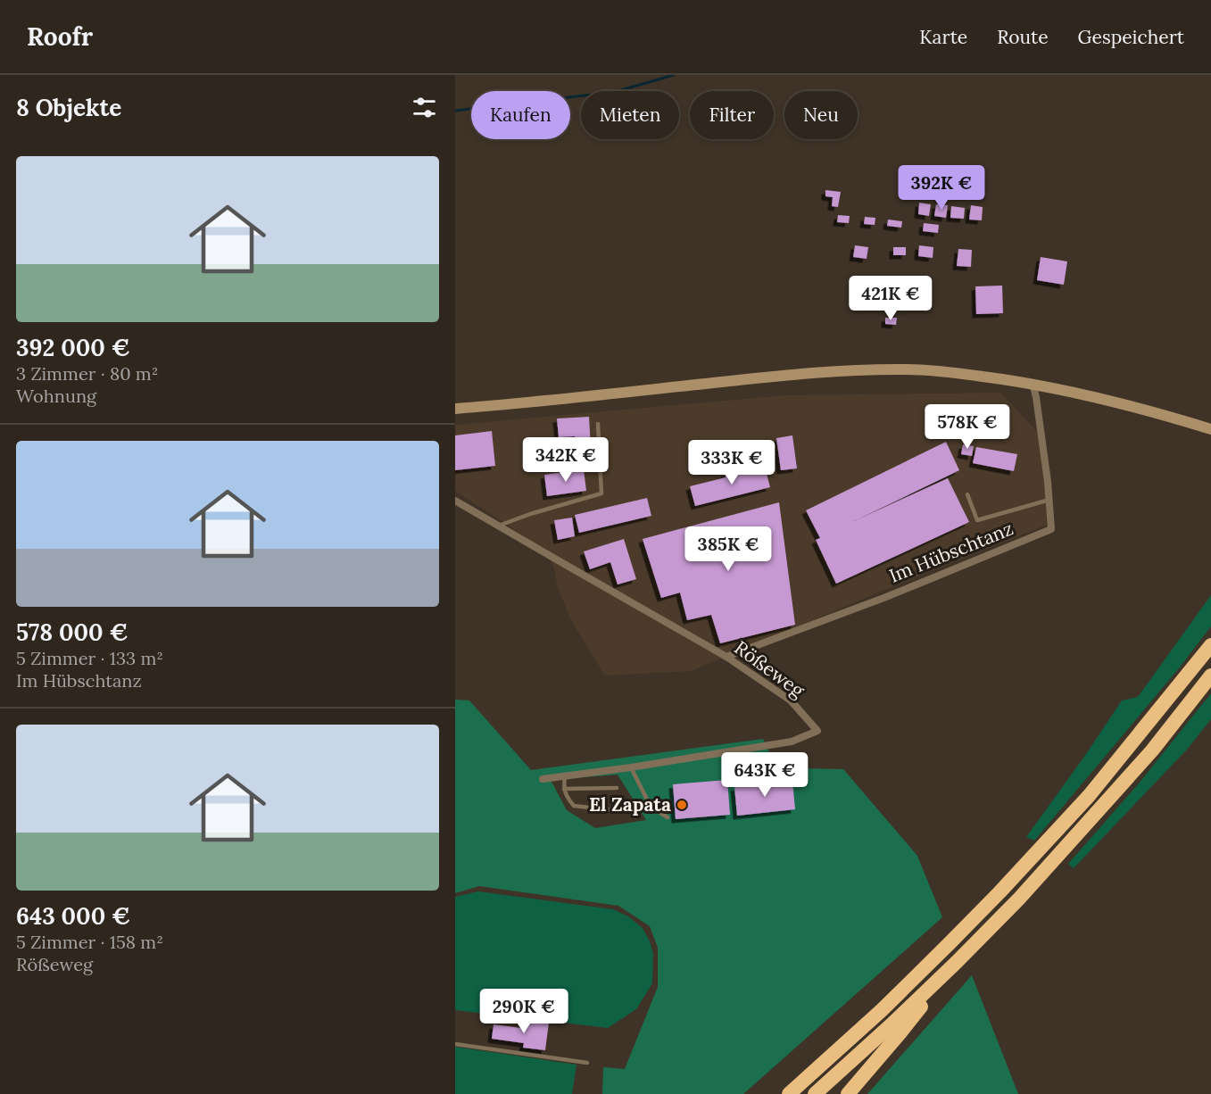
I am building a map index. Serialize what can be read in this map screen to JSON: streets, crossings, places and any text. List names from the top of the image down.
{
  "streets": {
    "street": ["Im Hübschtanz", "Rößeweg"]
  },
  "crossings": [
    ["Im Hübschtanz", "Rößeweg"]
  ],
  "places": ["El Zapata"],
  "page": {
    "header": "Roofr",
    "nav": ["Karte", "Route", "Gespeichert"],
    "heading": "8 Objekte",
    "chip": [
      "Kaufen",
      "Mieten",
      "Filter",
      "Neu"
    ],
    "list": [
      {
        "name": "392 000 €",
        "note": "3 Zimmer · 80 m² · Wohnung"
      },
      {
        "name": "578 000 €",
        "note": "5 Zimmer · 133 m² · Im Hübschtanz"
      },
      {
        "name": "643 000 €",
        "note": "5 Zimmer · 158 m² · Rößeweg"
      }
    ],
    "price": [
      "392K €",
      "421K €",
      "578K €",
      "342K €",
      "333K €",
      "385K €",
      "643K €",
      "290K €"
    ]
  }
}
